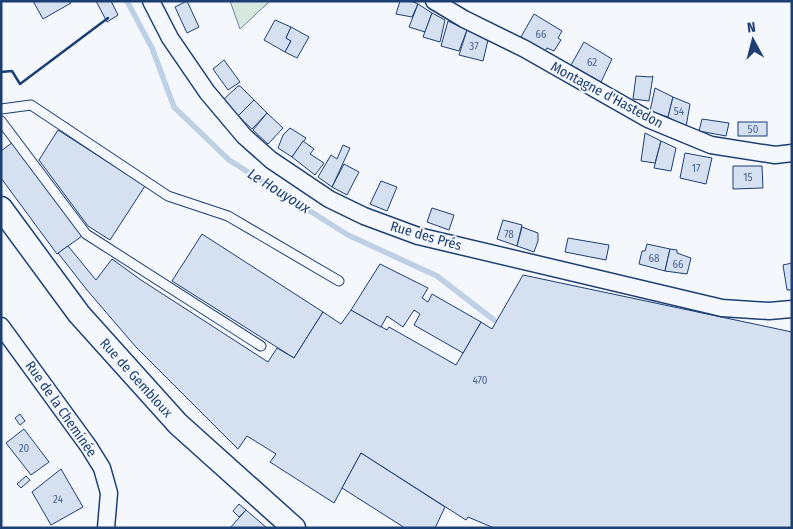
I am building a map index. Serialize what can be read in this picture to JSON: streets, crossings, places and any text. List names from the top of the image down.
{
  "streets": {
    "main road": ["Rue de Gembloux"],
    "street": ["Montagne d'Hastedon", "Rue des Prés", "Rue de la Cheminée"]
  },
  "water": ["Le Houyoux"],
  "house_numbers": [
    "66",
    "37",
    "62",
    "54",
    "50",
    "17",
    "15",
    "78",
    "68",
    "66",
    "470",
    "20",
    "24"
  ],
  "north": "top"
}
